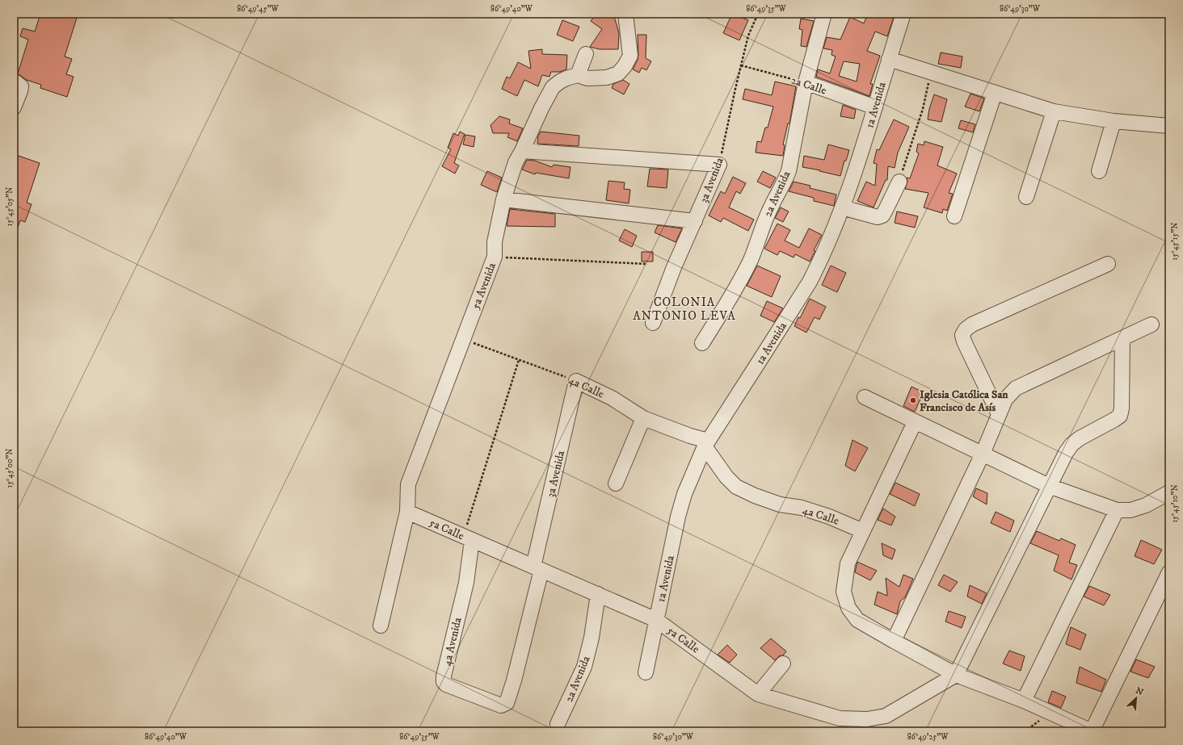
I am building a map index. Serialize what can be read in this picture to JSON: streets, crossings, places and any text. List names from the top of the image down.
{
  "streets": {
    "street": [
      "2a Calle",
      "1a Avenida",
      "3a Avenida",
      "2a Avenida",
      "5a Avenida",
      "4a Calle",
      "5a Calle",
      "4a Avenida"
    ]
  },
  "crossings": [
    ["2a Calle", "1a Avenida"],
    ["2a Calle", "3a Avenida"],
    ["2a Calle", "2a Avenida"],
    ["1a Avenida", "4a Calle"],
    ["1a Avenida", "5a Calle"],
    ["3a Avenida", "4a Calle"],
    ["3a Avenida", "5a Calle"],
    ["3a Avenida", "4a Avenida"],
    ["2a Avenida", "5a Calle"],
    ["5a Avenida", "4a Calle"],
    ["5a Avenida", "5a Calle"],
    ["5a Calle", "4a Avenida"]
  ],
  "districts": ["COLONIA ANTONIO LEVA"],
  "places": ["Iglesia Católica San Francisco de Asís"],
  "north": "top right",
  "coordinates": [
    "86°49'45\"W",
    "86°49'40\"W",
    "86°49'35\"W",
    "86°49'30\"W",
    "15°45'05\"N",
    "15°45'15\"N",
    "15°45'00\"N",
    "15°45'10\"N",
    "86°49'25\"W"
  ]
}
